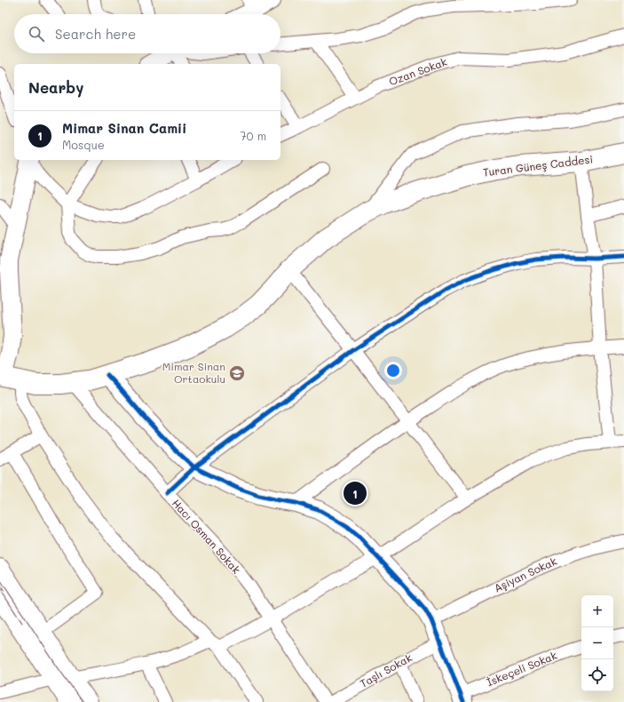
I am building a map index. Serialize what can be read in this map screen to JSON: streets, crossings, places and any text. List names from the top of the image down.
{
  "streets": {
    "main road": ["Turan Güneş Caddesi"],
    "street": [
      "Ozan Sokak",
      "Hacı Osman Sokak",
      "Aşiyan Sokak",
      "İskeçeli Sokak",
      "Taşlı Sokak"
    ]
  },
  "crossings": [
    ["Turan Güneş Caddesi", "Hacı Osman Sokak"]
  ],
  "places": {
    "school or university": ["Mimar Sinan Ortaokulu"]
  },
  "page": {
    "search": "Search here",
    "heading": "Nearby",
    "list": [
      {
        "mark": "1",
        "name": "Mimar Sinan Camii",
        "note": "Mosque",
        "value": "70 m"
      }
    ],
    "pins": "1",
    "map_buttons": ["+", "−"]
  }
}
